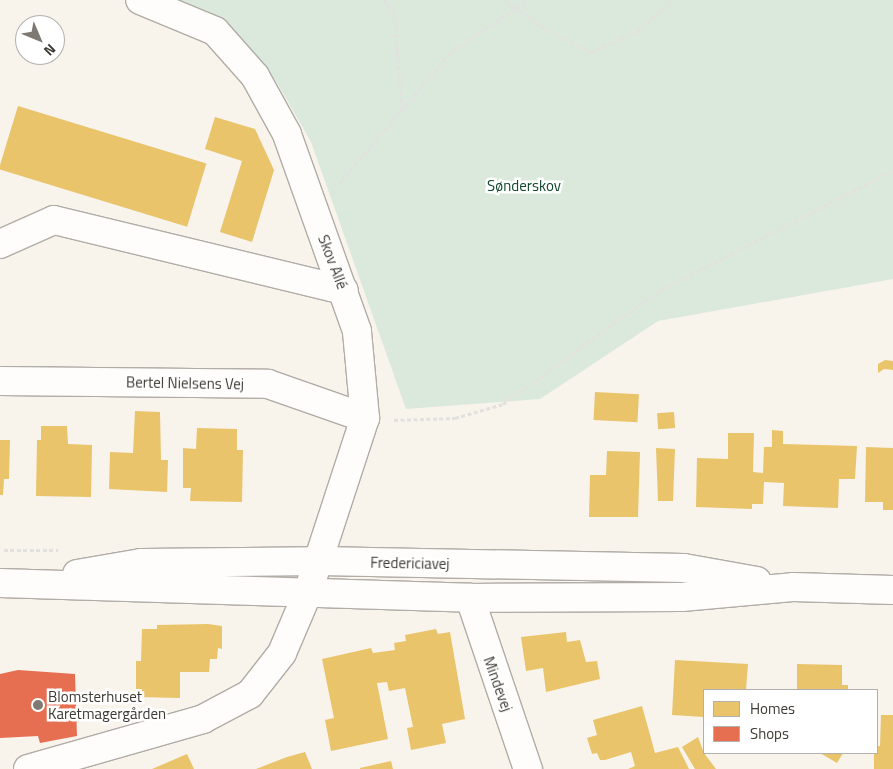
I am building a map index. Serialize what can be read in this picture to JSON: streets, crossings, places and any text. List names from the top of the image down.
{
  "streets": {
    "street": [
      "Skov Allé",
      "Bertel Nielsens Vej",
      "Fredericiavej",
      "Mindevej"
    ]
  },
  "crossings": [
    ["Skov Allé", "Bertel Nielsens Vej"],
    ["Skov Allé", "Fredericiavej"],
    ["Fredericiavej", "Mindevej"]
  ],
  "parks": ["Sønderskov"],
  "places": ["Blomsterhuset Karetmagergården"],
  "legend": ["Homes", "Shops"],
  "north": "bottom right"
}
